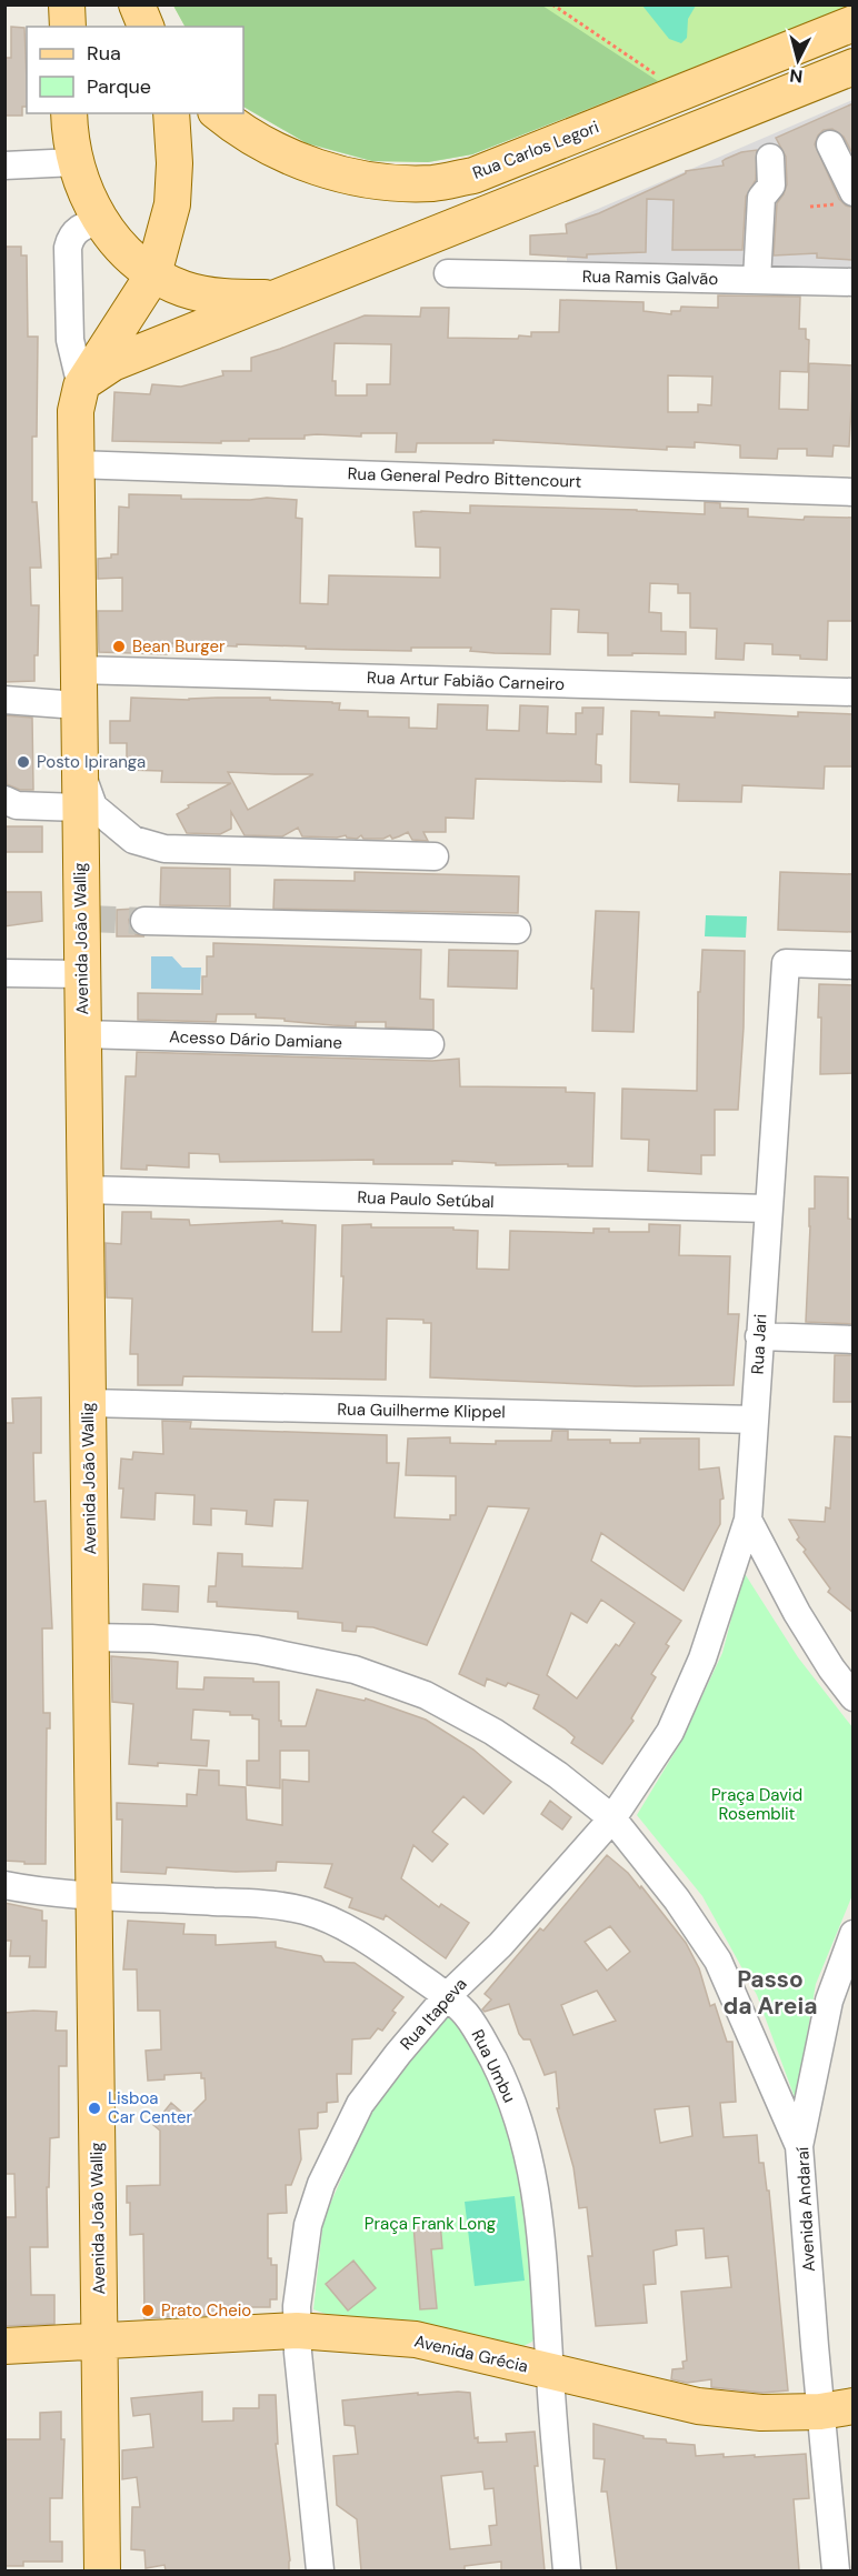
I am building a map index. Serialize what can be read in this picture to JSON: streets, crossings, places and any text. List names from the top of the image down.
{
  "streets": {
    "main road": ["Rua Carlos Legori", "Avenida João Wallig", "Avenida Grécia"],
    "street": [
      "Rua Ramis Galvão",
      "Rua General Pedro Bittencourt",
      "Rua Artur Fabião Carneiro",
      "Acesso Dário Damiane",
      "Rua Paulo Setúbal",
      "Rua Jari",
      "Rua Guilherme Klippel",
      "Rua Itapeva",
      "Rua Umbu",
      "Avenida Andaraí"
    ]
  },
  "crossings": [
    ["Rua General Pedro Bittencourt", "Avenida João Wallig"],
    ["Rua Artur Fabião Carneiro", "Avenida João Wallig"],
    ["Avenida João Wallig", "Acesso Dário Damiane"],
    ["Avenida João Wallig", "Rua Paulo Setúbal"],
    ["Avenida João Wallig", "Rua Guilherme Klippel"],
    ["Avenida João Wallig", "Rua Umbu"],
    ["Avenida João Wallig", "Avenida Grécia"],
    ["Rua Paulo Setúbal", "Rua Jari"],
    ["Rua Jari", "Rua Guilherme Klippel"],
    ["Rua Jari", "Rua Itapeva"],
    ["Rua Itapeva", "Rua Umbu"],
    ["Rua Itapeva", "Avenida Grécia"],
    ["Rua Umbu", "Avenida Grécia"],
    ["Avenida Andaraí", "Avenida Grécia"]
  ],
  "districts": ["Passo da Areia"],
  "parks": ["Praça David Rosemblit", "Praça Frank Long"],
  "places": [
    "Bean Burger",
    "Posto Ipiranga",
    "Lisboa Car Center",
    "Prato Cheio"
  ],
  "legend": ["Rua", "Parque"],
  "north": "bottom"
}
